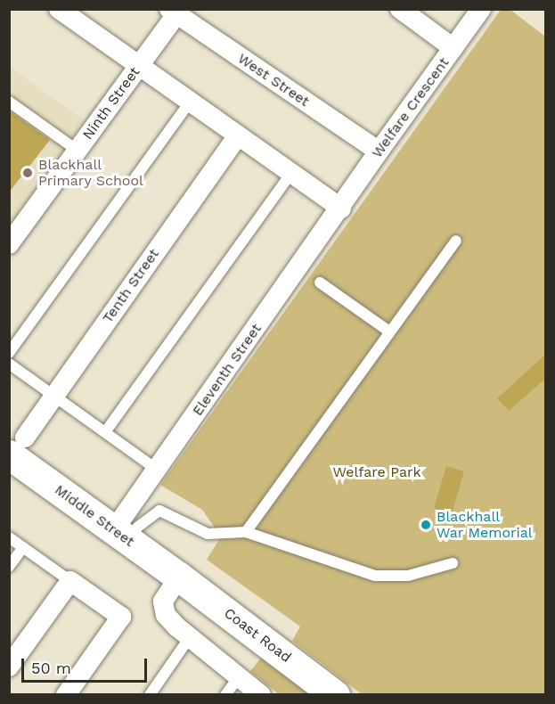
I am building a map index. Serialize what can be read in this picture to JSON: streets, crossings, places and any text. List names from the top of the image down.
{
  "streets": {
    "main road": ["Middle Street", "Coast Road"],
    "street": [
      "West Street",
      "Ninth Street",
      "Welfare Crescent",
      "Tenth Street",
      "Eleventh Street"
    ]
  },
  "crossings": [
    ["West Street", "Ninth Street"],
    ["West Street", "Welfare Crescent"],
    ["Welfare Crescent", "Eleventh Street"],
    ["Tenth Street", "Middle Street"],
    ["Eleventh Street", "Middle Street"],
    ["Middle Street", "Coast Road"]
  ],
  "parks": ["Welfare Park"],
  "places": ["Blackhall Primary School", "Blackhall War Memorial"],
  "scale_bar": "50 m"
}
